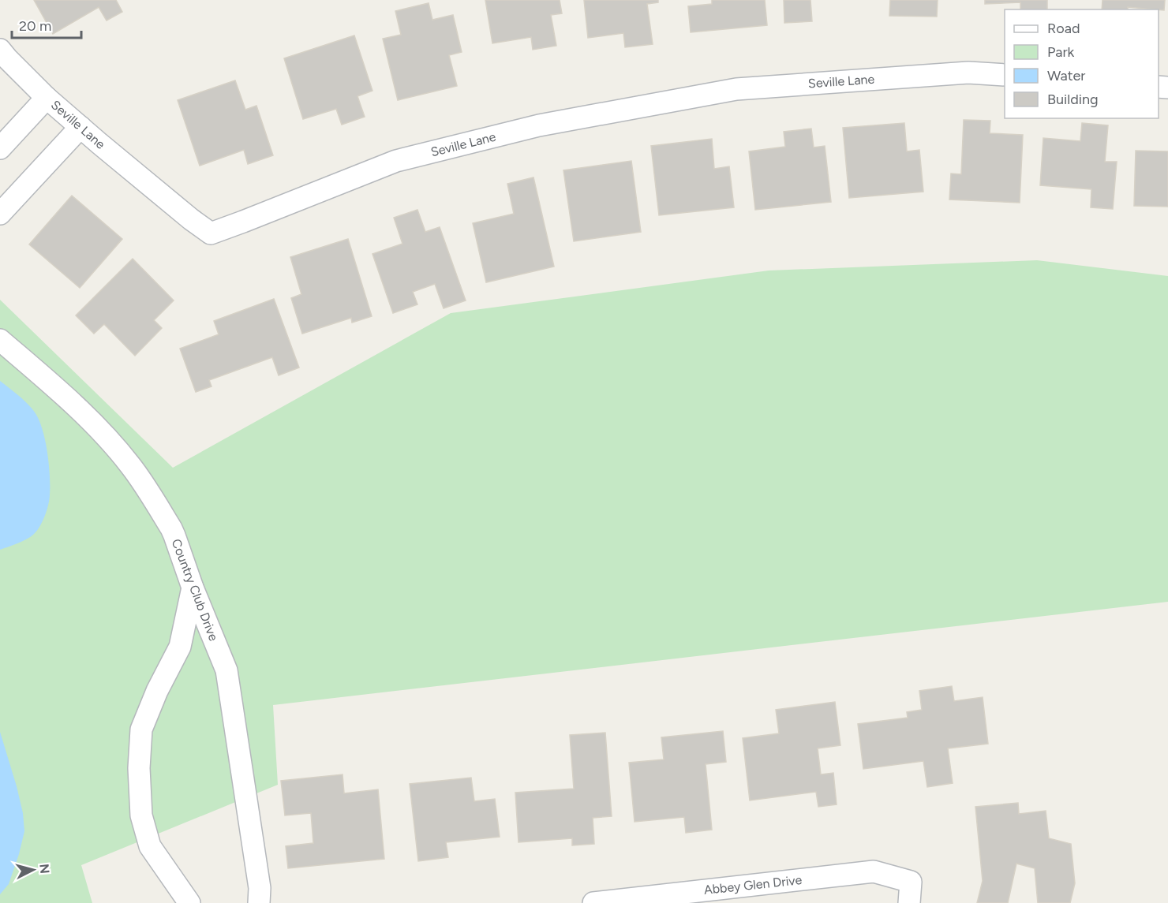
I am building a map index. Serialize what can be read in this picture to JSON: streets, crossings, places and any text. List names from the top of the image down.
{
  "streets": {
    "street": ["Seville Lane", "Country Club Drive", "Abbey Glen Drive"]
  },
  "legend": [
    "Road",
    "Park",
    "Water",
    "Building"
  ],
  "scale_bar": "20 m",
  "north": "right"
}
